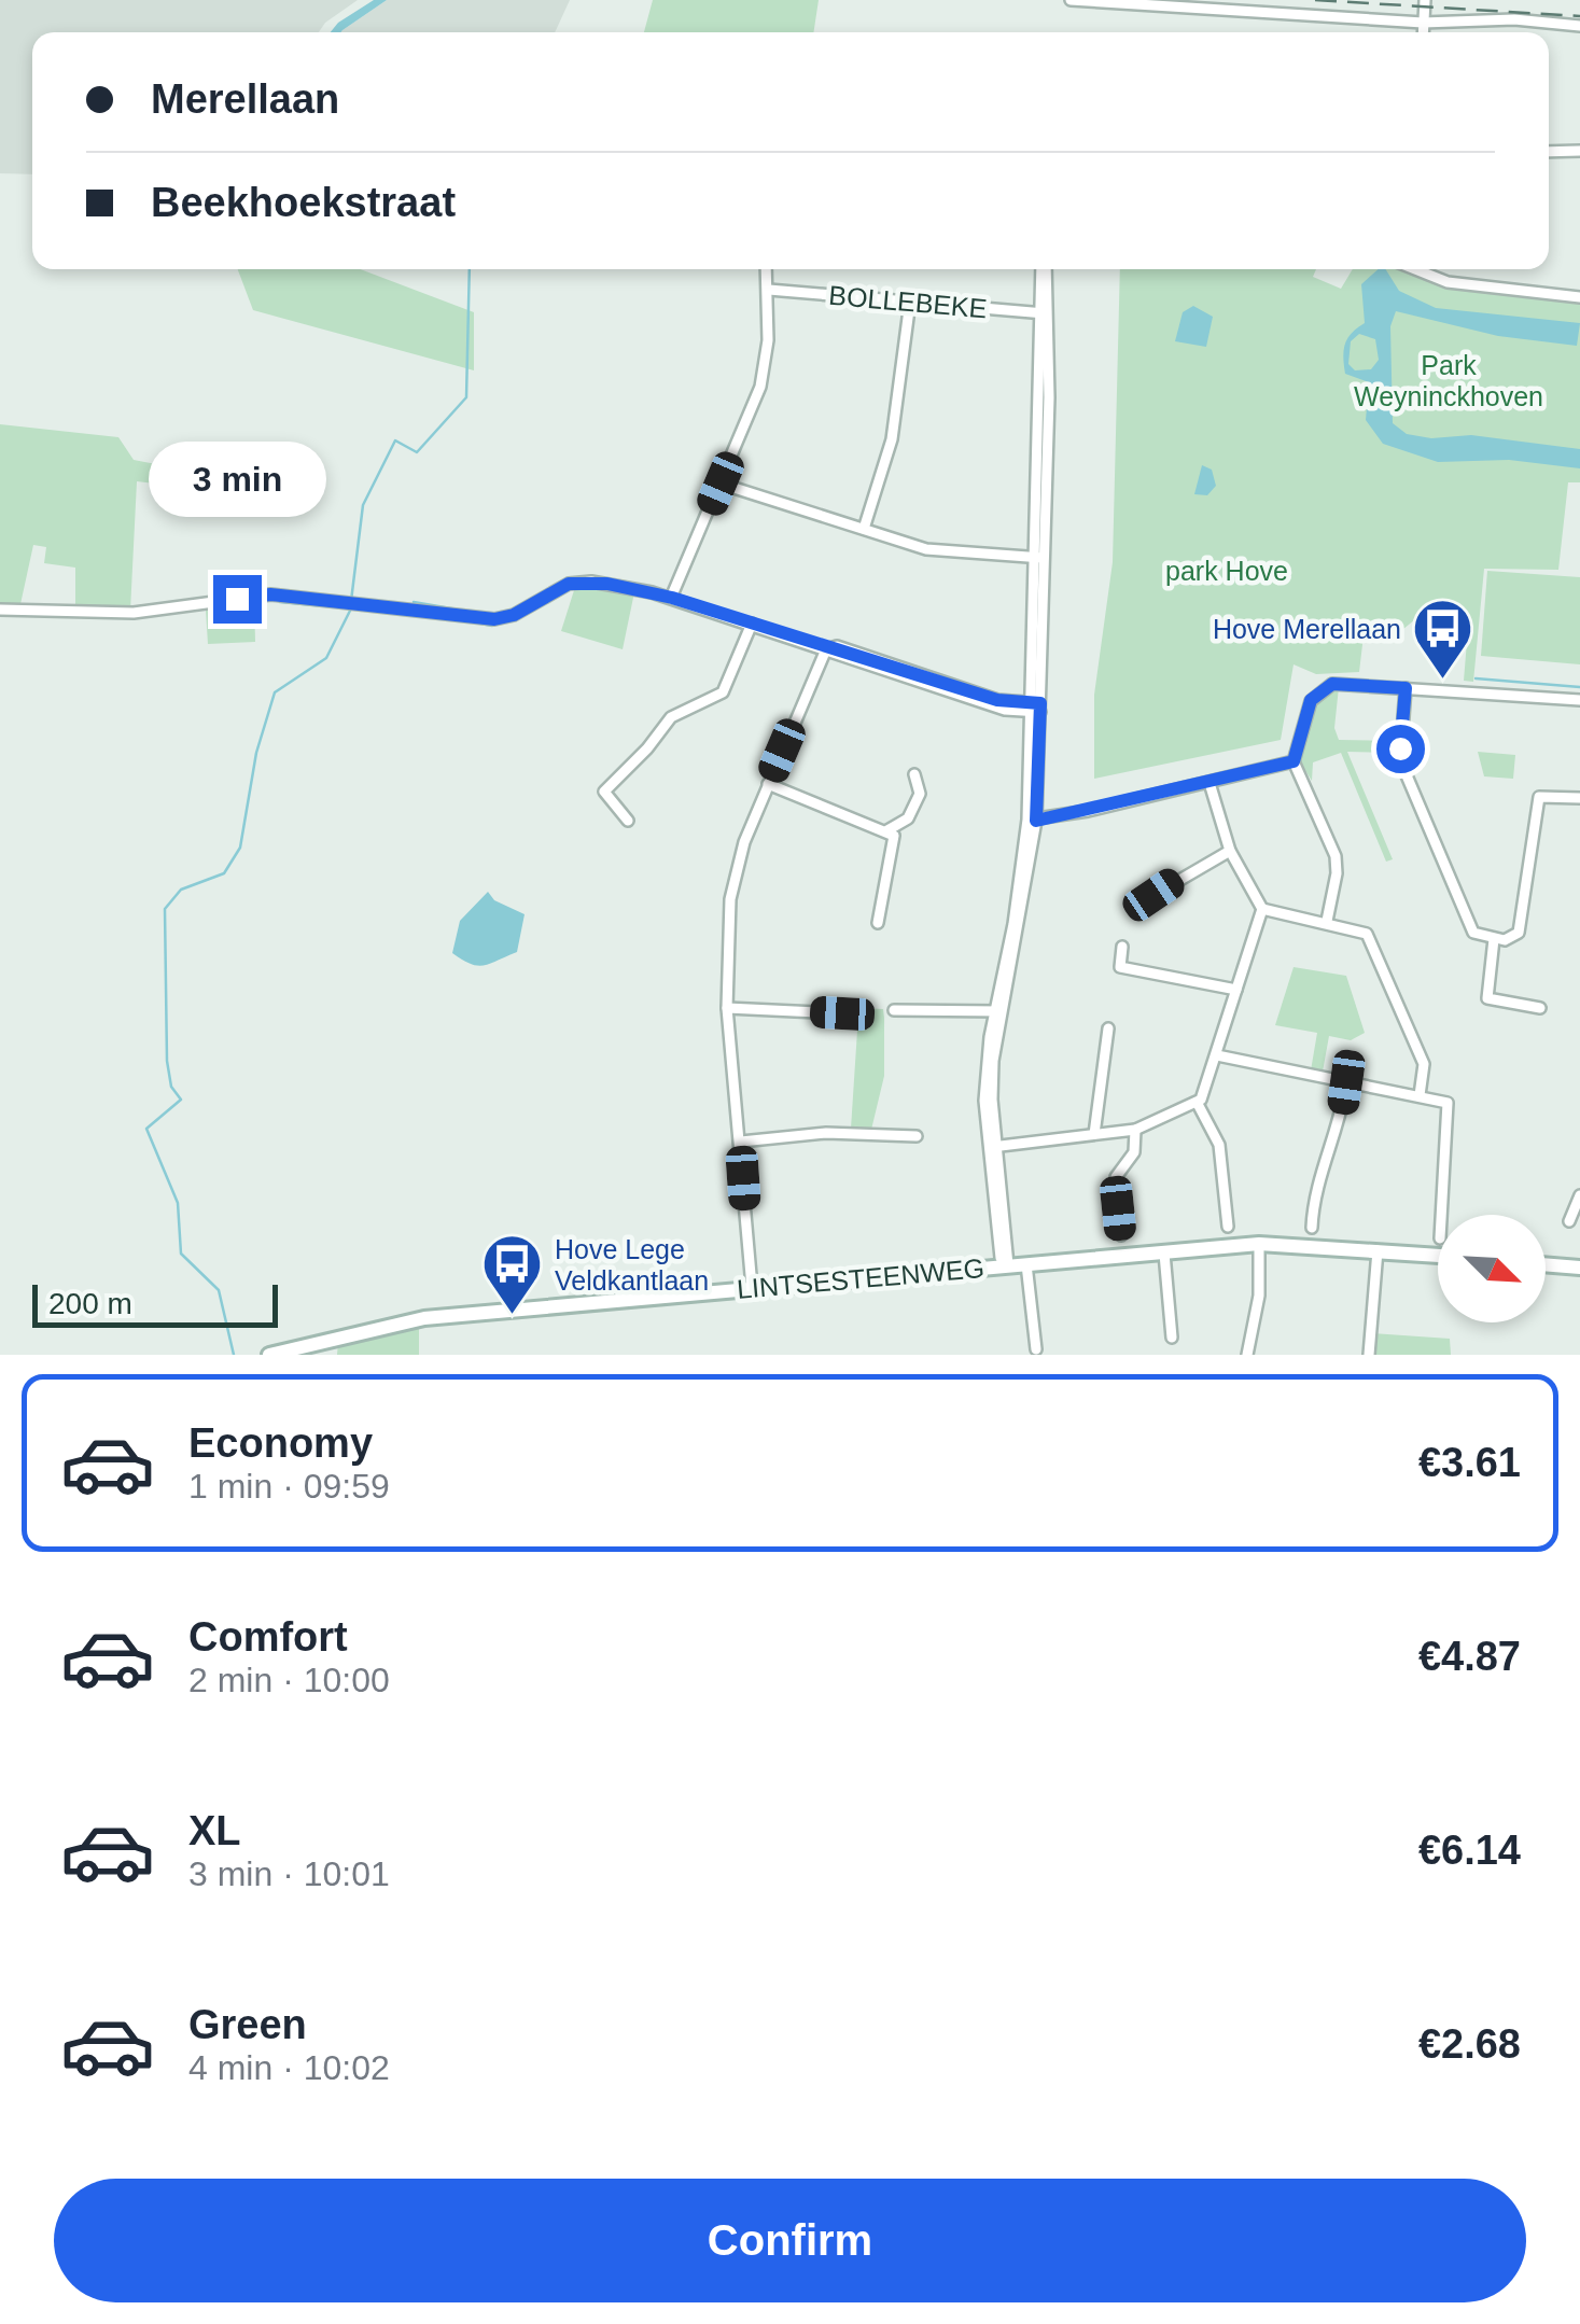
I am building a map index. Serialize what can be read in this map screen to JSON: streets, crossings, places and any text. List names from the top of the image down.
{
  "streets": {
    "street": ["BOLLEBEKE", "LINTSESTEENWEG"]
  },
  "parks": ["Park Weyninckhoven", "park Hove"],
  "places": {
    "bus stop": ["Hove Merellaan", "Hove Lege Veldkantlaan"]
  },
  "scale_bar": "200 m",
  "north": "bottom right",
  "page": {
    "banner": ["Merellaan", "Beekhoekstraat"],
    "bubble": "3 min",
    "scale": "200 m",
    "list": [
      {
        "name": "Economy",
        "note": "1 min · 09:59",
        "value": "€3.61"
      },
      {
        "name": "Comfort",
        "note": "2 min · 10:00",
        "value": "€4.87"
      },
      {
        "name": "XL",
        "note": "3 min · 10:01",
        "value": "€6.14"
      },
      {
        "name": "Green",
        "note": "4 min · 10:02",
        "value": "€2.68"
      }
    ],
    "buttons": "Confirm"
  }
}
